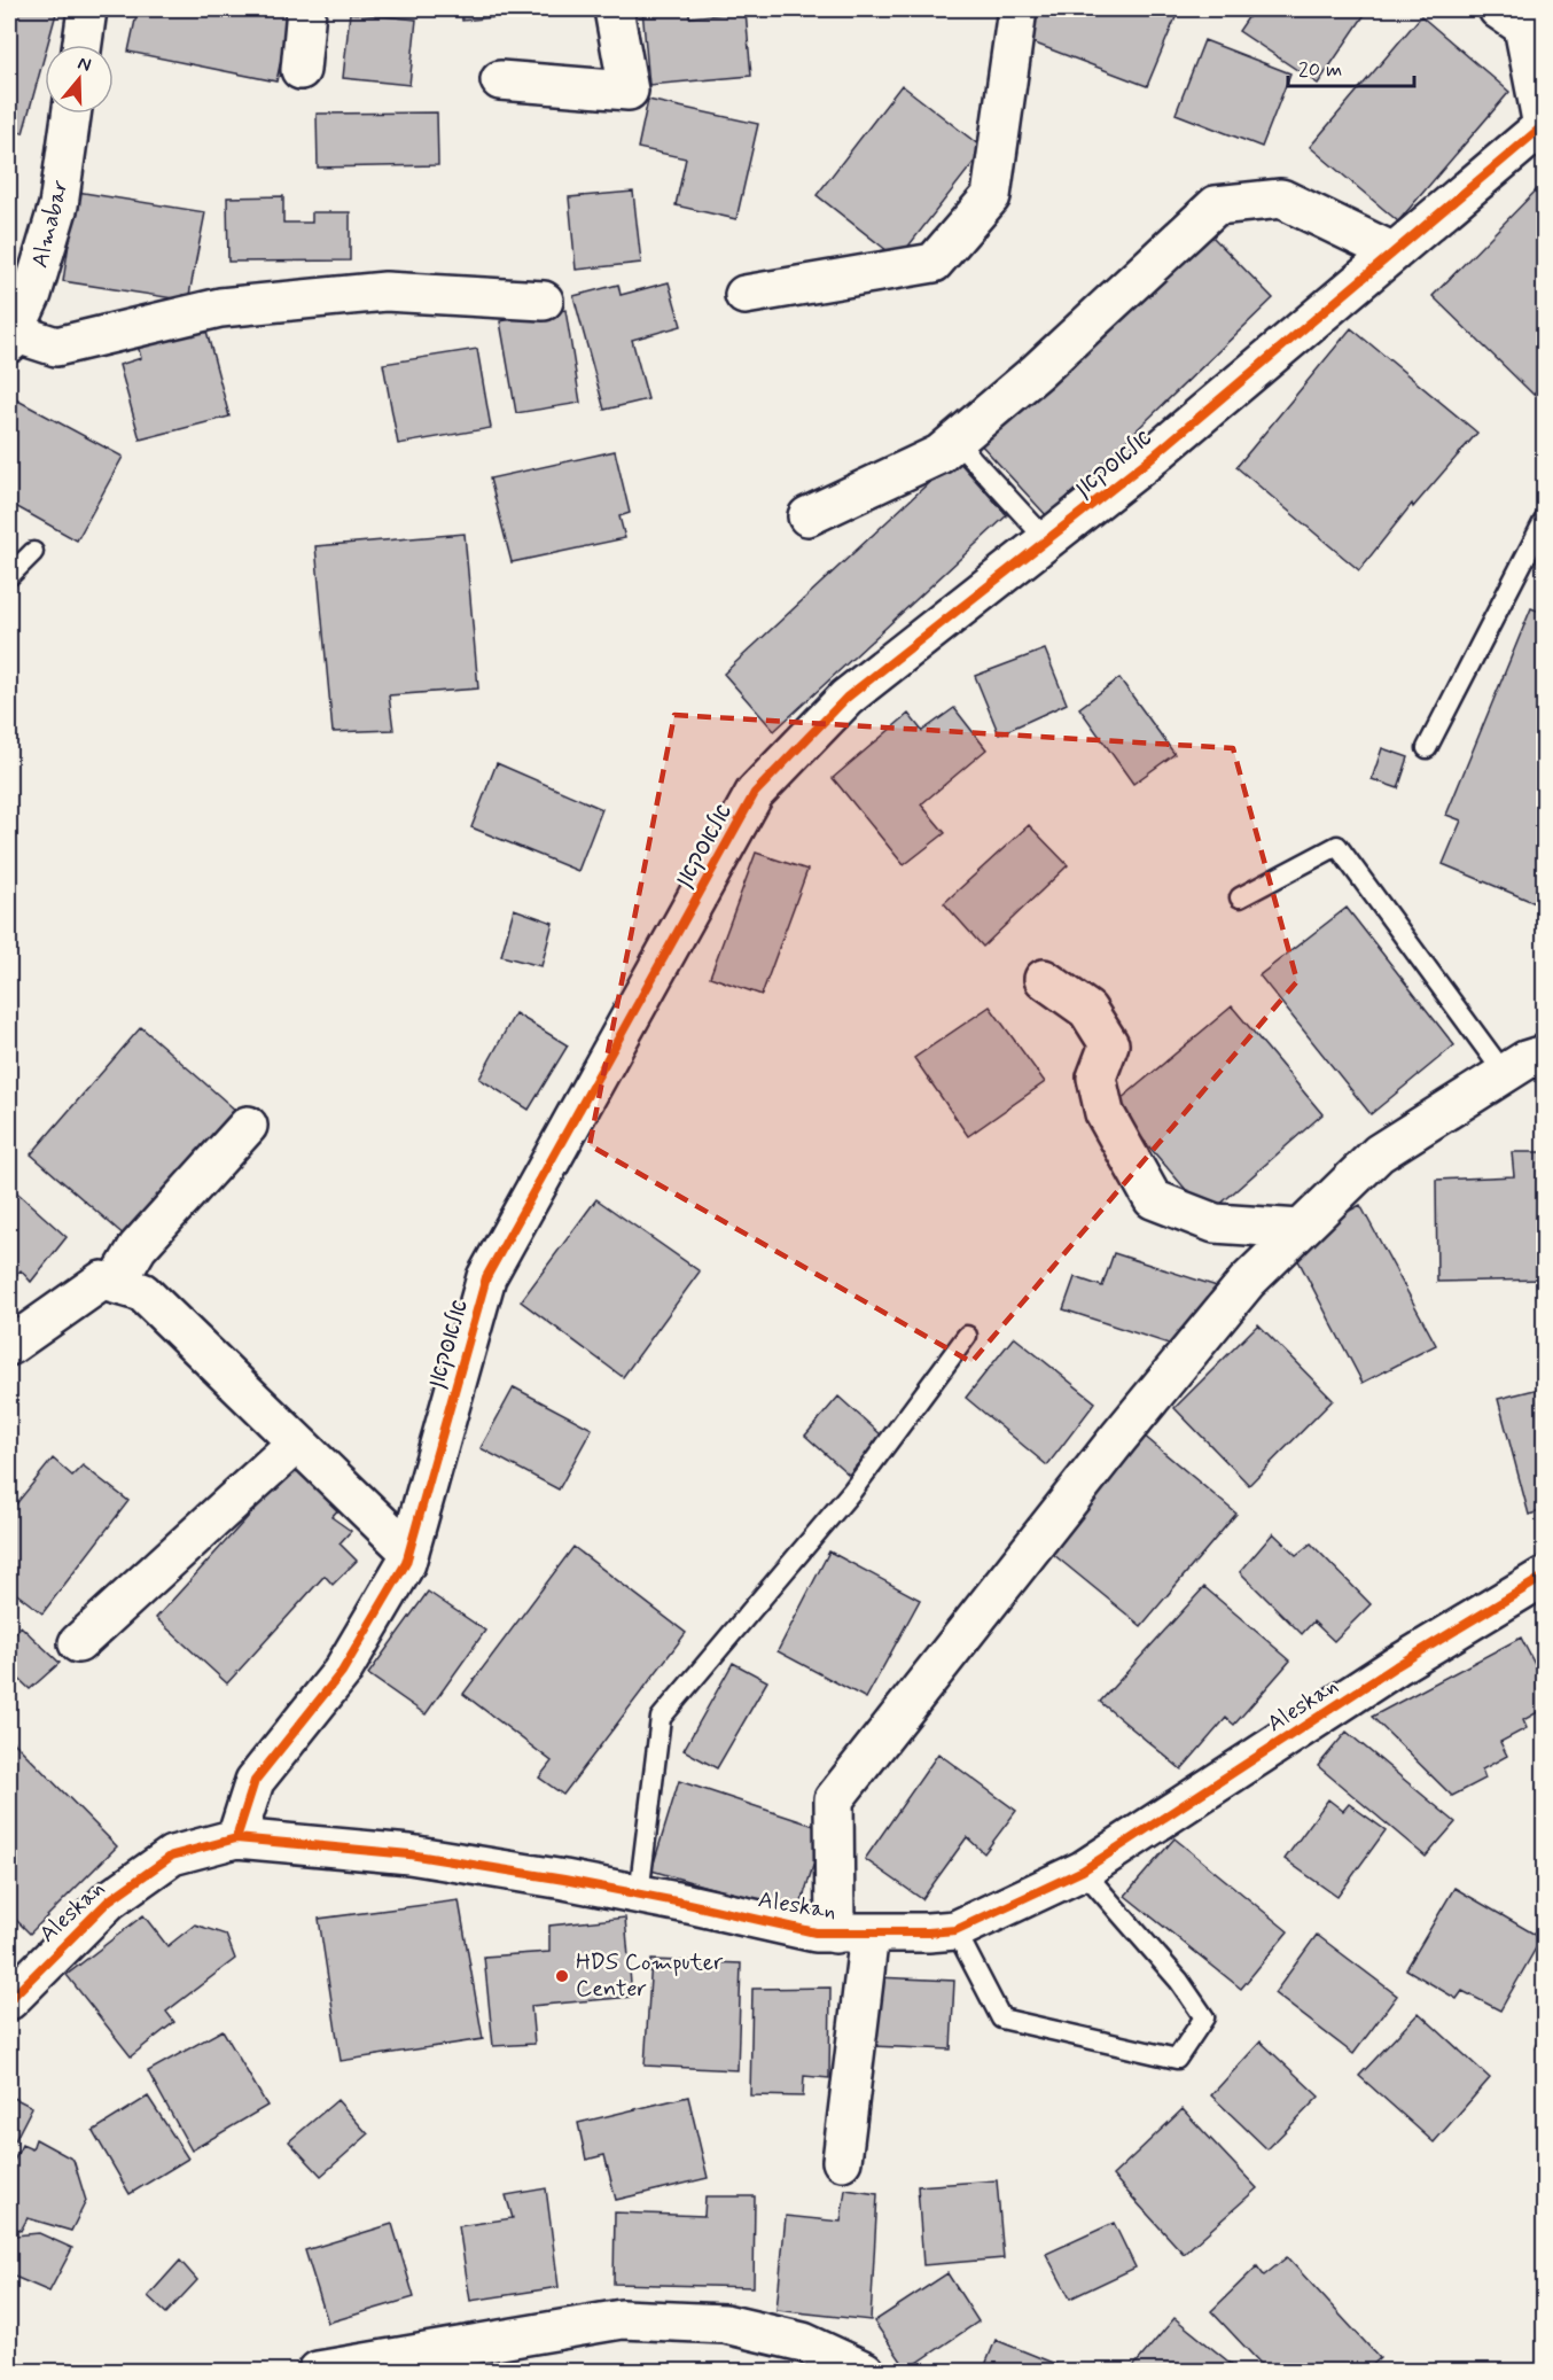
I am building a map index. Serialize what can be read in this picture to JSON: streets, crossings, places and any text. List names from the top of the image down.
{
  "streets": {
    "street": ["Almabar", "אלאסקאן", "Aleskan"]
  },
  "crossings": [
    ["אלאסקאן", "Aleskan"]
  ],
  "places": ["HDS Computer Center"],
  "scale_bar": "20 m",
  "north": "top"
}
